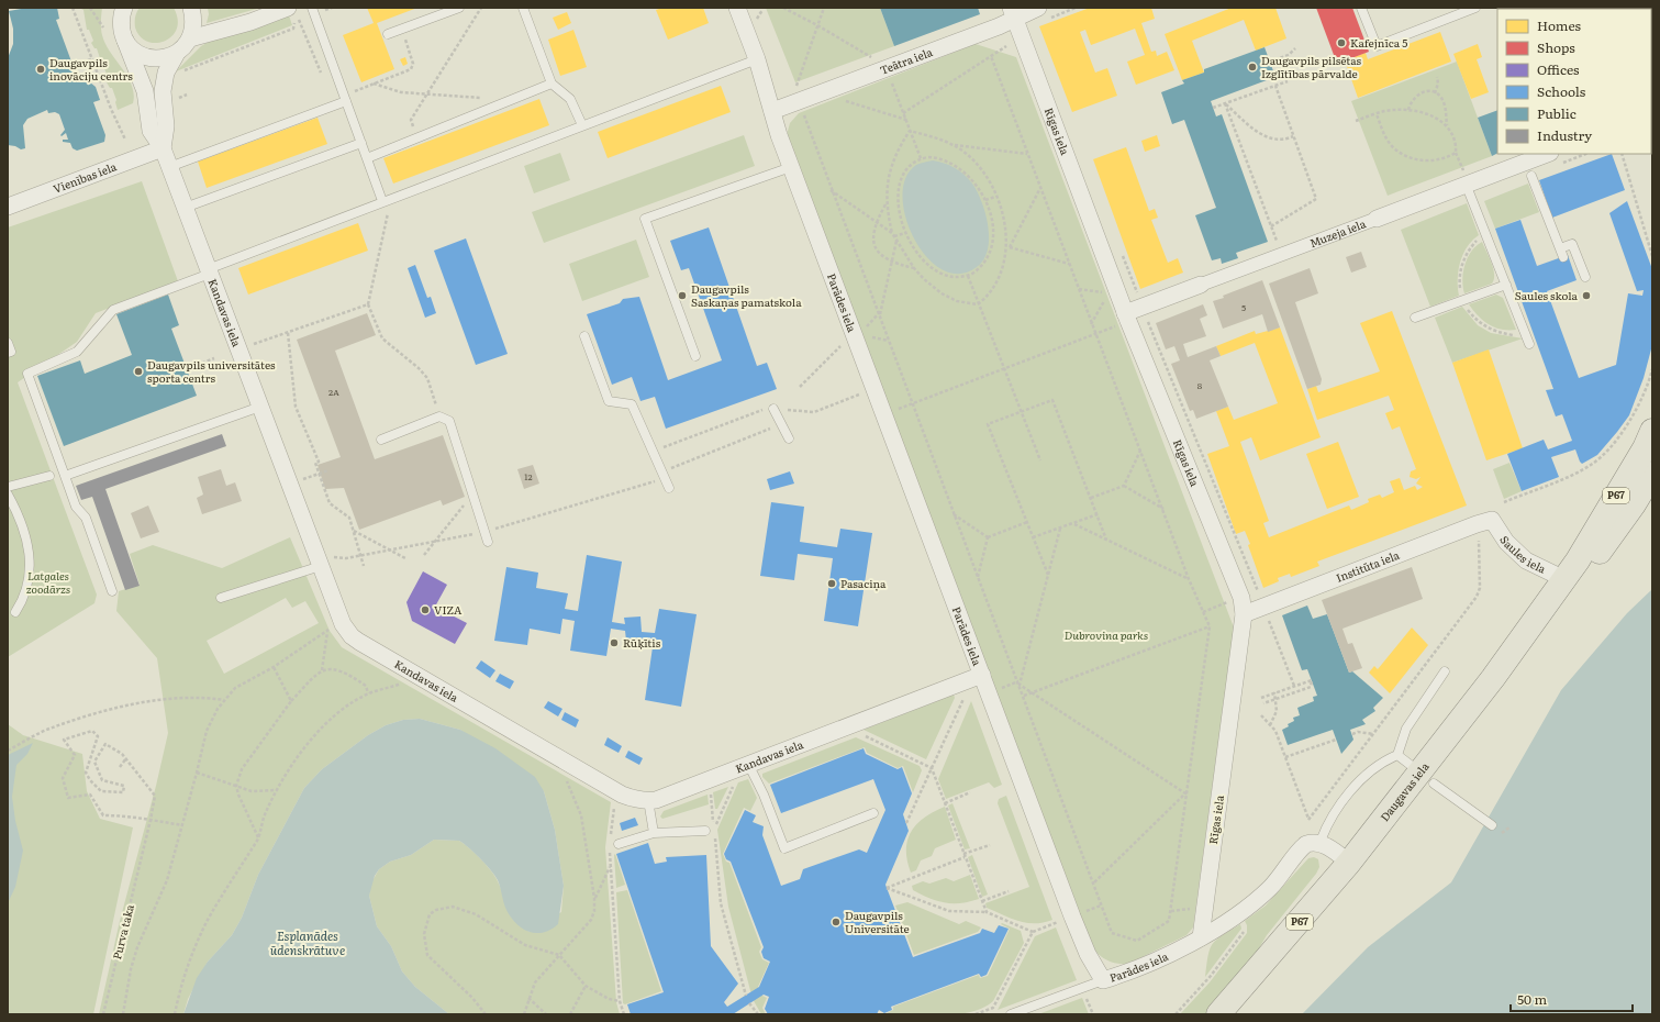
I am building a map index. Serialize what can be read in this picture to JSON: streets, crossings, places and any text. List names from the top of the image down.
{
  "streets": {
    "main road": ["P67", "Daugavas iela"],
    "street": [
      "Teātra iela",
      "Rīgas iela",
      "Vienības iela",
      "Muzeja iela",
      "Parādes iela",
      "Kandavas iela",
      "Saules iela",
      "Institūta iela"
    ],
    "path": ["Purva taka"]
  },
  "crossings": [
    ["Teātra iela", "Rīgas iela"],
    ["Teātra iela", "Parādes iela"],
    ["Rīgas iela", "Muzeja iela"],
    ["Rīgas iela", "Parādes iela"],
    ["Rīgas iela", "Institūta iela"],
    ["Vienības iela", "Kandavas iela"],
    ["Parādes iela", "Kandavas iela"],
    ["P67", "Saules iela"],
    ["P67", "Daugavas iela"],
    ["Saules iela", "Institūta iela"],
    ["Saules iela", "Daugavas iela"]
  ],
  "water": ["Esplanādes ūdenskrātuve"],
  "parks": ["Latgales zoodārzs", "Dubrovina parks"],
  "places": [
    "Kafejnīca 5",
    "Daugavpils pilsētas Izglītības pārvalde",
    "Daugavpils inovāciju centrs",
    "Daugavpils Saskaņas pamatskola",
    "Saules skola",
    "Daugavpils universitātes sporta centrs",
    "Pasaciņa",
    "VIZA",
    "Rūķītis",
    "Daugavpils Universitāte"
  ],
  "house_numbers": [
    "5",
    "8",
    "2A",
    "12"
  ],
  "legend": [
    "Homes",
    "Shops",
    "Offices",
    "Schools",
    "Public",
    "Industry"
  ],
  "scale_bar": "50 m"
}
